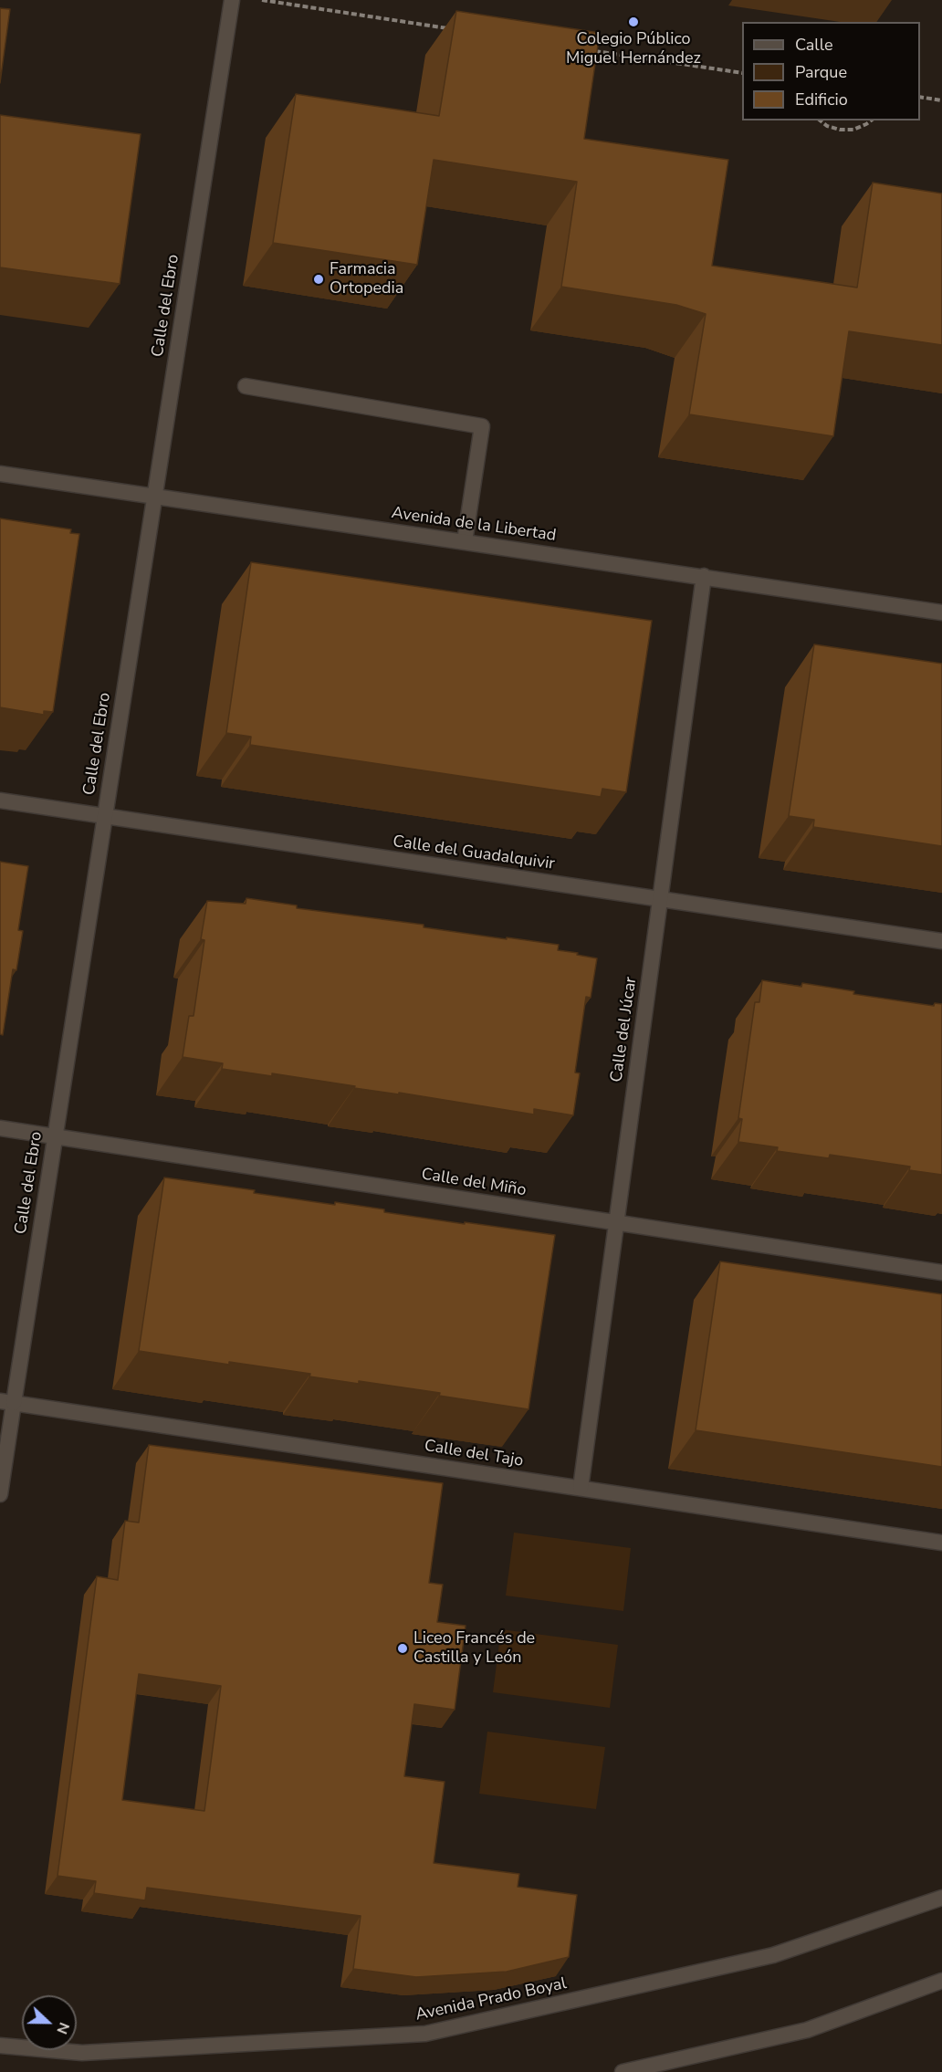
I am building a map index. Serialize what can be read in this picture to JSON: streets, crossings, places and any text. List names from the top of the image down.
{
  "streets": {
    "street": [
      "Calle del Ebro",
      "Avenida de la Libertad",
      "Calle del Guadalquivir",
      "Calle del Júcar",
      "Calle del Miño",
      "Calle del Tajo",
      "Avenida Prado Boyal"
    ]
  },
  "crossings": [
    ["Calle del Ebro", "Avenida de la Libertad"],
    ["Calle del Ebro", "Calle del Guadalquivir"],
    ["Calle del Ebro", "Calle del Miño"],
    ["Calle del Ebro", "Calle del Tajo"],
    ["Avenida de la Libertad", "Calle del Júcar"],
    ["Calle del Guadalquivir", "Calle del Júcar"],
    ["Calle del Júcar", "Calle del Miño"],
    ["Calle del Júcar", "Calle del Tajo"]
  ],
  "places": ["Colegio Público Miguel Hernández", "Farmacia Ortopedia", "Liceo Francés de Castilla y León"],
  "legend": ["Calle", "Parque", "Edificio"],
  "north": "right"
}
